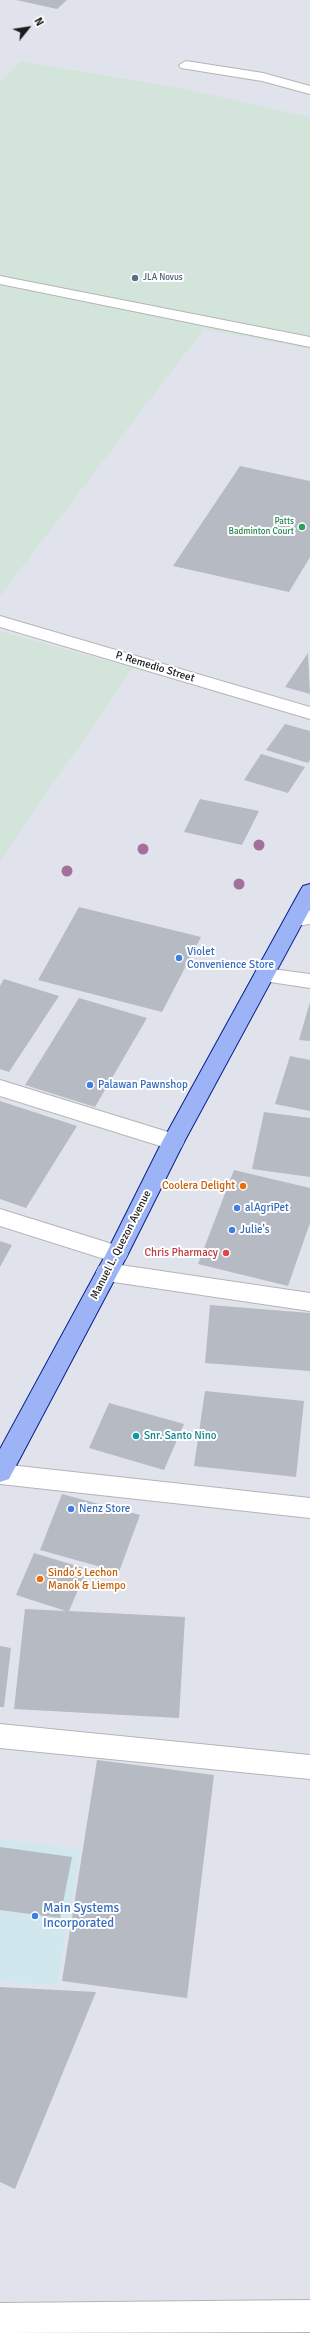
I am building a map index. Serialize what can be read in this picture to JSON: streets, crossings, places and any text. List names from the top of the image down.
{
  "streets": {
    "main road": ["Manuel L. Quezon Avenue"],
    "street": ["P. Remedio Street"]
  },
  "places": [
    "JLA Novus",
    "Patts Badminton Court",
    "Violet Convenience Store",
    "Palawan Pawnshop",
    "Coolera Delight",
    "alAgriPet",
    "Julie's",
    "Chris Pharmacy",
    "Snr. Santo Nino",
    "Nenz Store",
    "Sindo's Lechon Manok & Liempo",
    "Main Systems Incorporated"
  ],
  "north": "top right"
}
